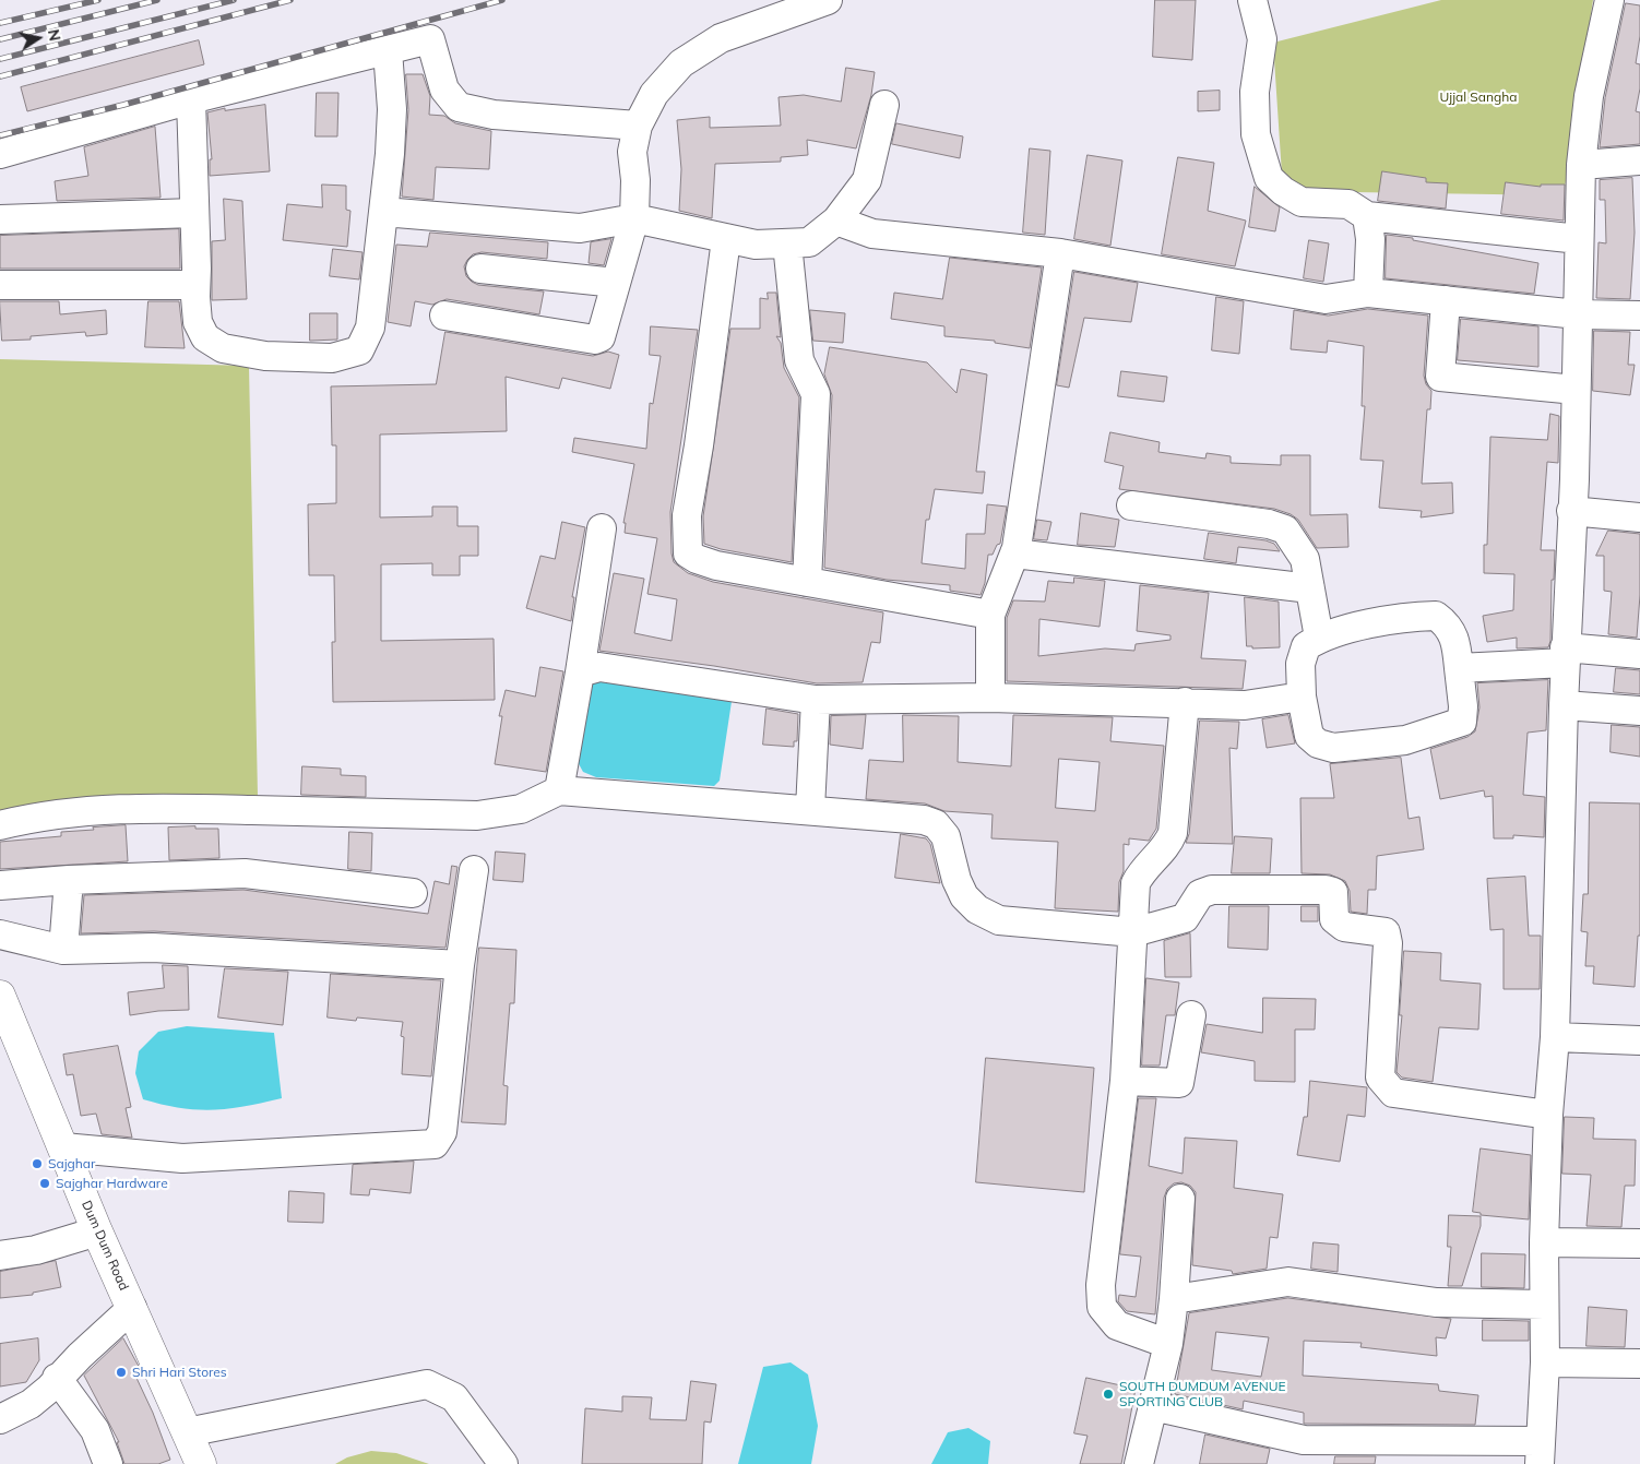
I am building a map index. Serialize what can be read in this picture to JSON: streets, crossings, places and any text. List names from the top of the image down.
{
  "streets": {
    "main road": ["Dum Dum Road"]
  },
  "parks": ["Ujjal Sangha"],
  "places": [
    "Sajghar",
    "Sajghar Hardware",
    "Shri Hari Stores",
    "SOUTH DUMDUM AVENUE SPORTING CLUB"
  ],
  "north": "right"
}
